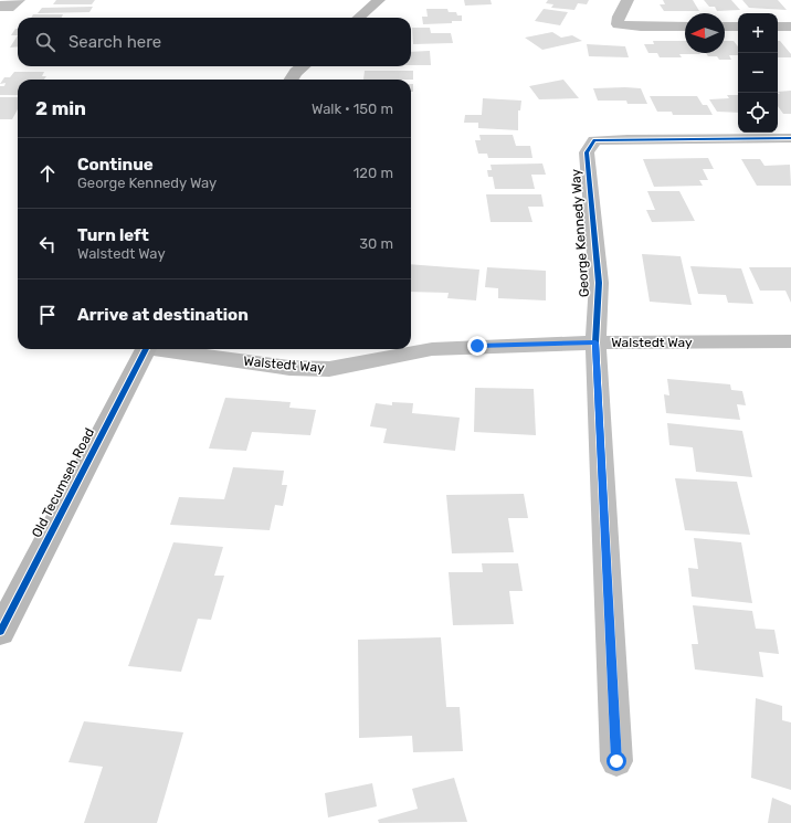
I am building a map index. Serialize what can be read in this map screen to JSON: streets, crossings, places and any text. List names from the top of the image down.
{
  "streets": {
    "main road": ["Old Tecumseh Road"],
    "street": ["George Kennedy Way", "Walstedt Way"]
  },
  "crossings": [
    ["George Kennedy Way", "Walstedt Way"]
  ],
  "north": "left",
  "page": {
    "map_buttons": ["+", "−"],
    "search": "Search here",
    "heading": ["2 min", "Walk · 150 m"],
    "list": [
      ["Continue", "George Kennedy Way", "120 m"],
      ["Turn left", "Walstedt Way", "30 m"],
      "Arrive at destination"
    ]
  }
}
